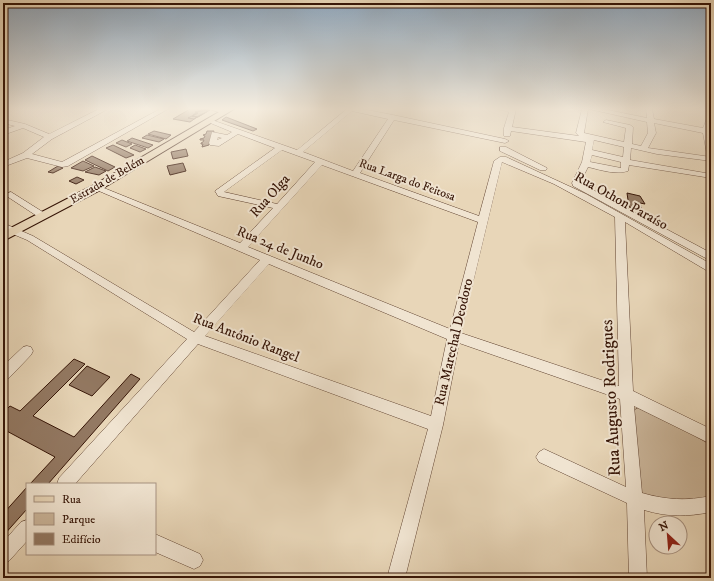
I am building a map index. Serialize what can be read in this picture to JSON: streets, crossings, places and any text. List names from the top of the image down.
{
  "streets": {
    "main road": ["Estrada de Belém"],
    "street": [
      "Rua Larga do Feitosa",
      "Rua Olga",
      "Rua Othon Paraíso",
      "Rua 24 de Junho",
      "Rua Antônio Rangel",
      "Rua Marechal Deodoro",
      "Rua Augusto Rodrigues"
    ]
  },
  "crossings": [
    ["Estrada de Belém", "Rua 24 de Junho"],
    ["Estrada de Belém", "Rua Antônio Rangel"],
    ["Rua Larga do Feitosa", "Rua Olga"],
    ["Rua Larga do Feitosa", "Rua Marechal Deodoro"],
    ["Rua Olga", "Rua 24 de Junho"],
    ["Rua Othon Paraíso", "Rua Marechal Deodoro"],
    ["Rua Othon Paraíso", "Rua Augusto Rodrigues"],
    ["Rua 24 de Junho", "Rua Marechal Deodoro"],
    ["Rua 24 de Junho", "Rua Augusto Rodrigues"],
    ["Rua Antônio Rangel", "Rua Marechal Deodoro"]
  ],
  "legend": ["Rua", "Parque", "Edifício"],
  "north": "top left"
}
